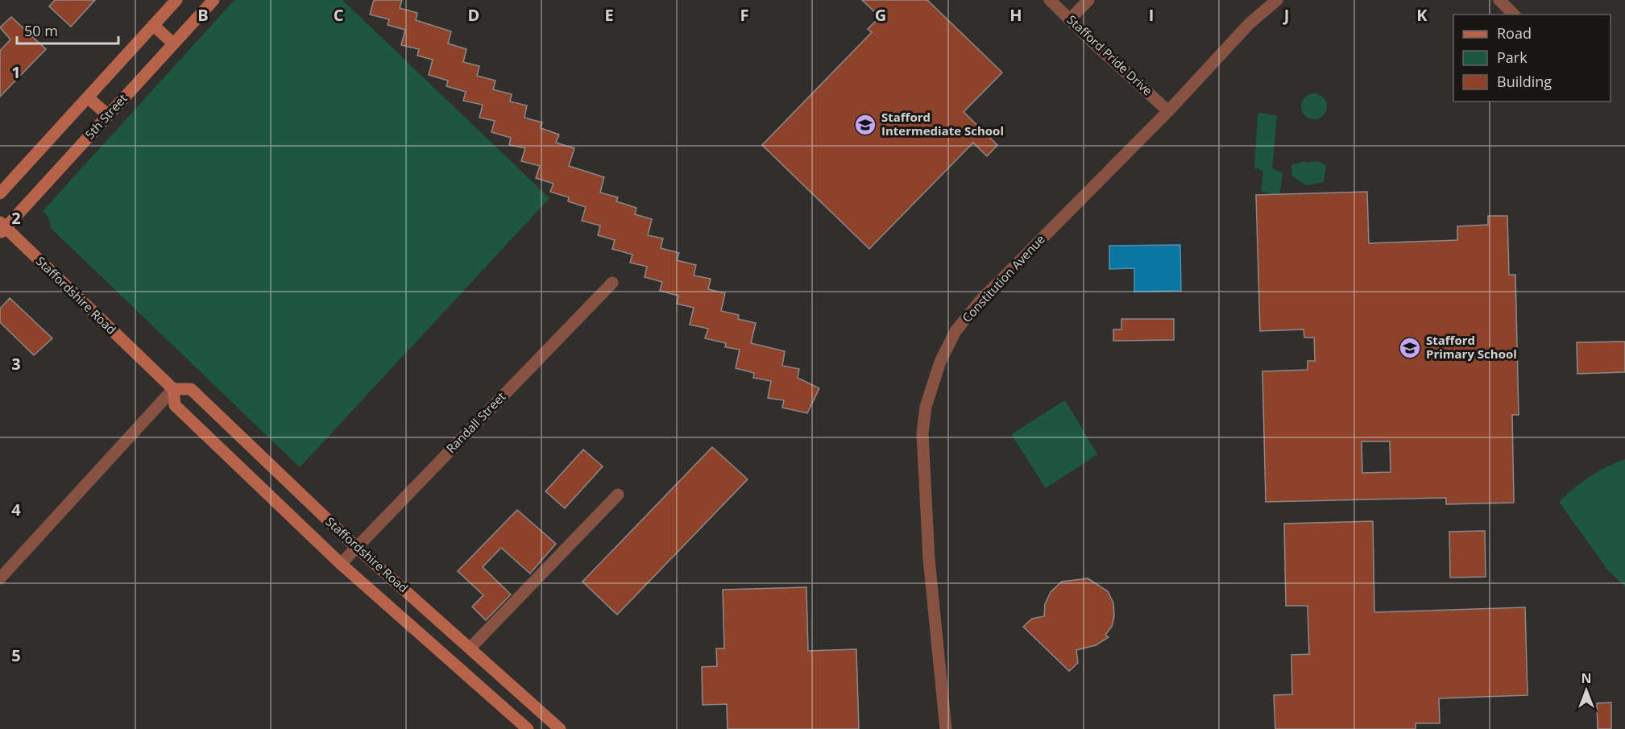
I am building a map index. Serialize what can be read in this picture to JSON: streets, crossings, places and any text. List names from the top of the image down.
{
  "streets": {
    "main road": ["5th Street", "Staffordshire Road"],
    "street": ["Stafford Pride Drive", "Constitution Avenue", "Randall Street"]
  },
  "crossings": [
    ["Stafford Pride Drive", "Constitution Avenue"],
    ["5th Street", "Staffordshire Road"],
    ["Staffordshire Road", "Randall Street"]
  ],
  "places": {
    "school or university": ["Stafford Intermediate School", "Stafford Primary School"]
  },
  "legend": ["Road", "Park", "Building"],
  "scale_bar": "50 m",
  "north": "top",
  "grid": {
    "columns": [
      "B",
      "C",
      "D",
      "E",
      "F",
      "G",
      "H",
      "I",
      "J",
      "K"
    ],
    "rows": [
      "1",
      "2",
      "3",
      "4",
      "5"
    ]
  }
}
